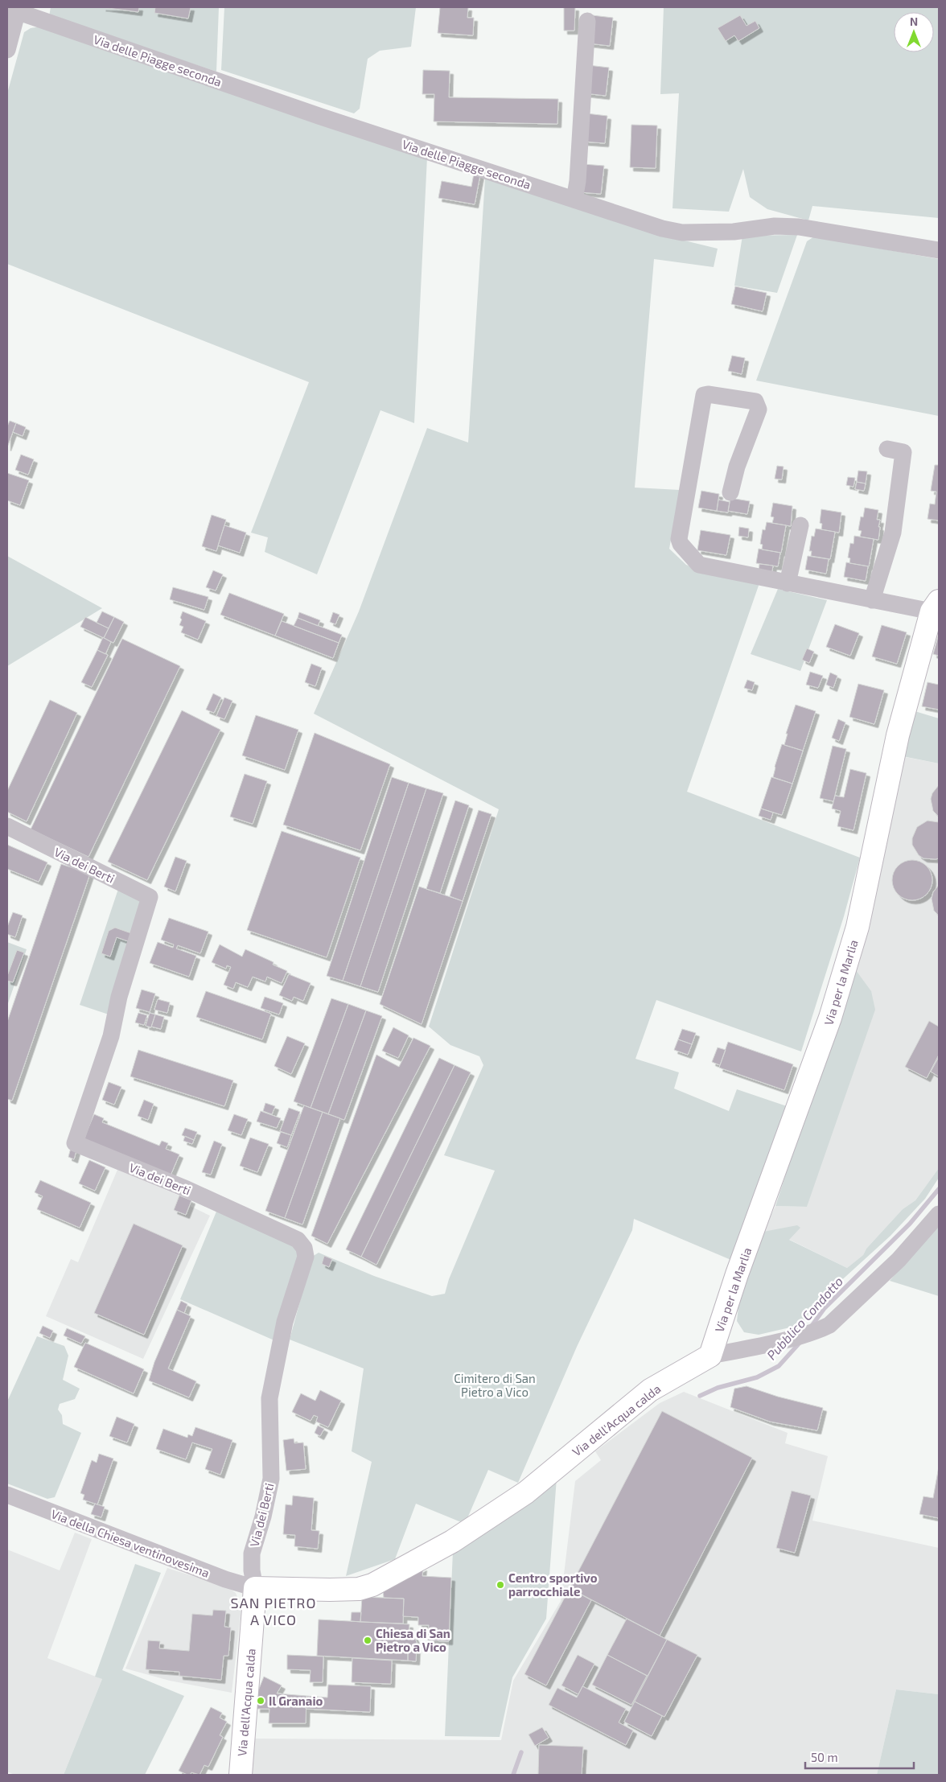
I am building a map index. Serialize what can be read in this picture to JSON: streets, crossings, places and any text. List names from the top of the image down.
{
  "streets": {
    "street": [
      "Via delle Piagge seconda",
      "Via dei Berti",
      "Via per la Marlia",
      "Via dell'Acqua calda",
      "Via della Chiesa ventinovesima"
    ]
  },
  "crossings": [
    ["Via dei Berti", "Via dell'Acqua calda"],
    ["Via dei Berti", "Via della Chiesa ventinovesima"],
    ["Via per la Marlia", "Via dell'Acqua calda"],
    ["Via dell'Acqua calda", "Via della Chiesa ventinovesima"]
  ],
  "districts": ["SAN PIETRO A VICO"],
  "water": ["Pubblico Condotto"],
  "parks": ["Cimitero di San Pietro a Vico"],
  "places": ["Centro sportivo parrocchiale", "Chiesa di San Pietro a Vico", "Il Granaio"],
  "scale_bar": "50 m",
  "north": "top"
}
